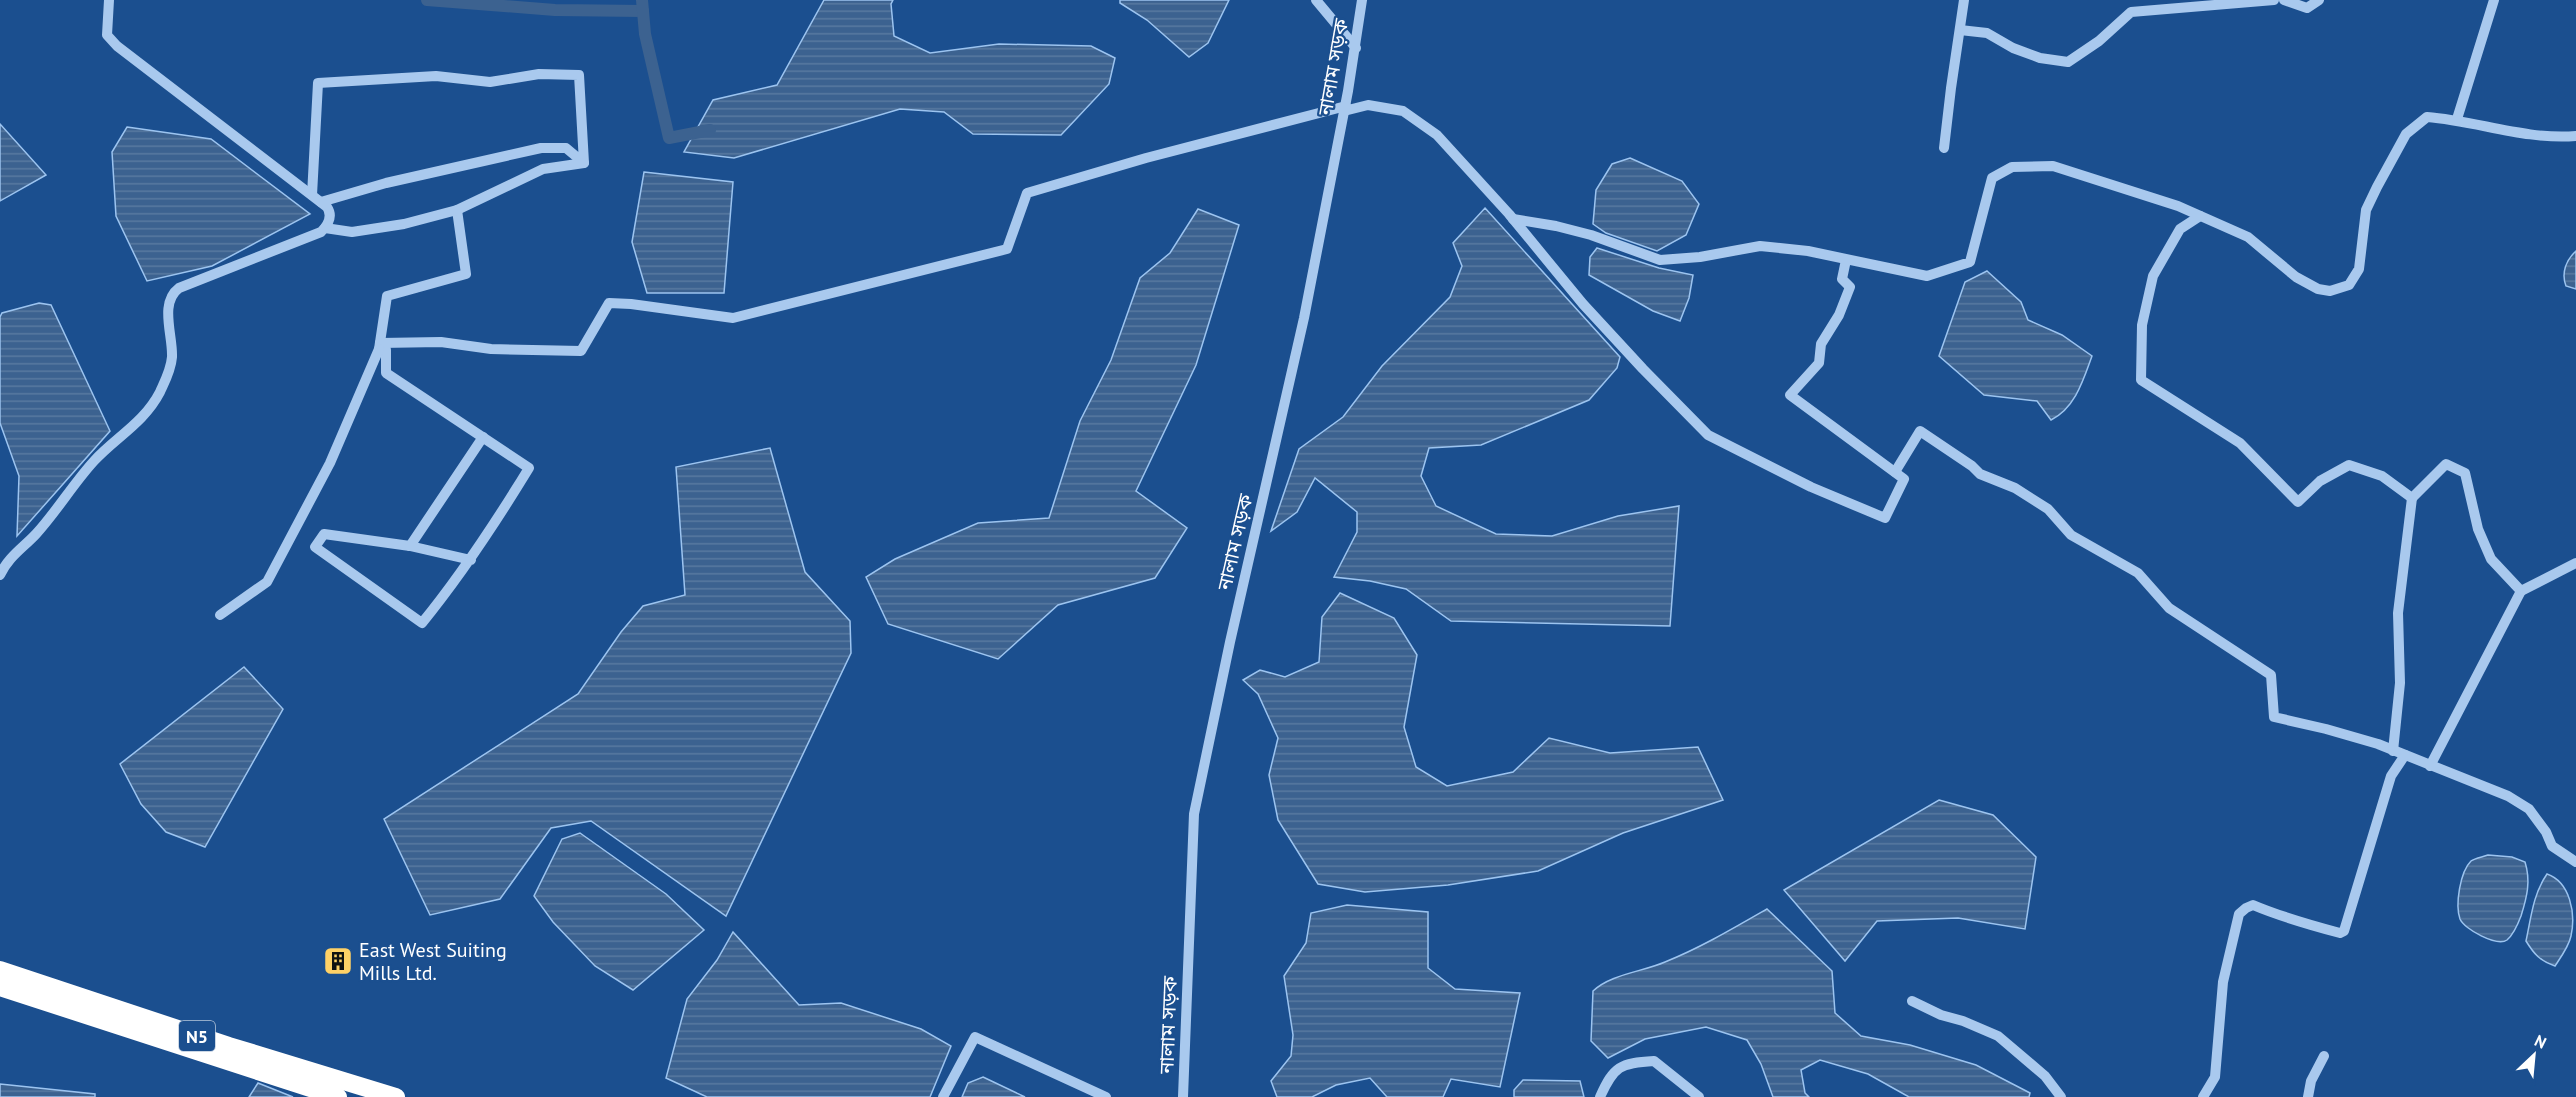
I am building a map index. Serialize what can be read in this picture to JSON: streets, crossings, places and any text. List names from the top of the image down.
{
  "streets": {
    "highway": ["N5"],
    "street": ["নালাম সড়ক"]
  },
  "places": {
    "building": ["East West Suiting Mills Ltd."]
  },
  "north": "top right"
}
